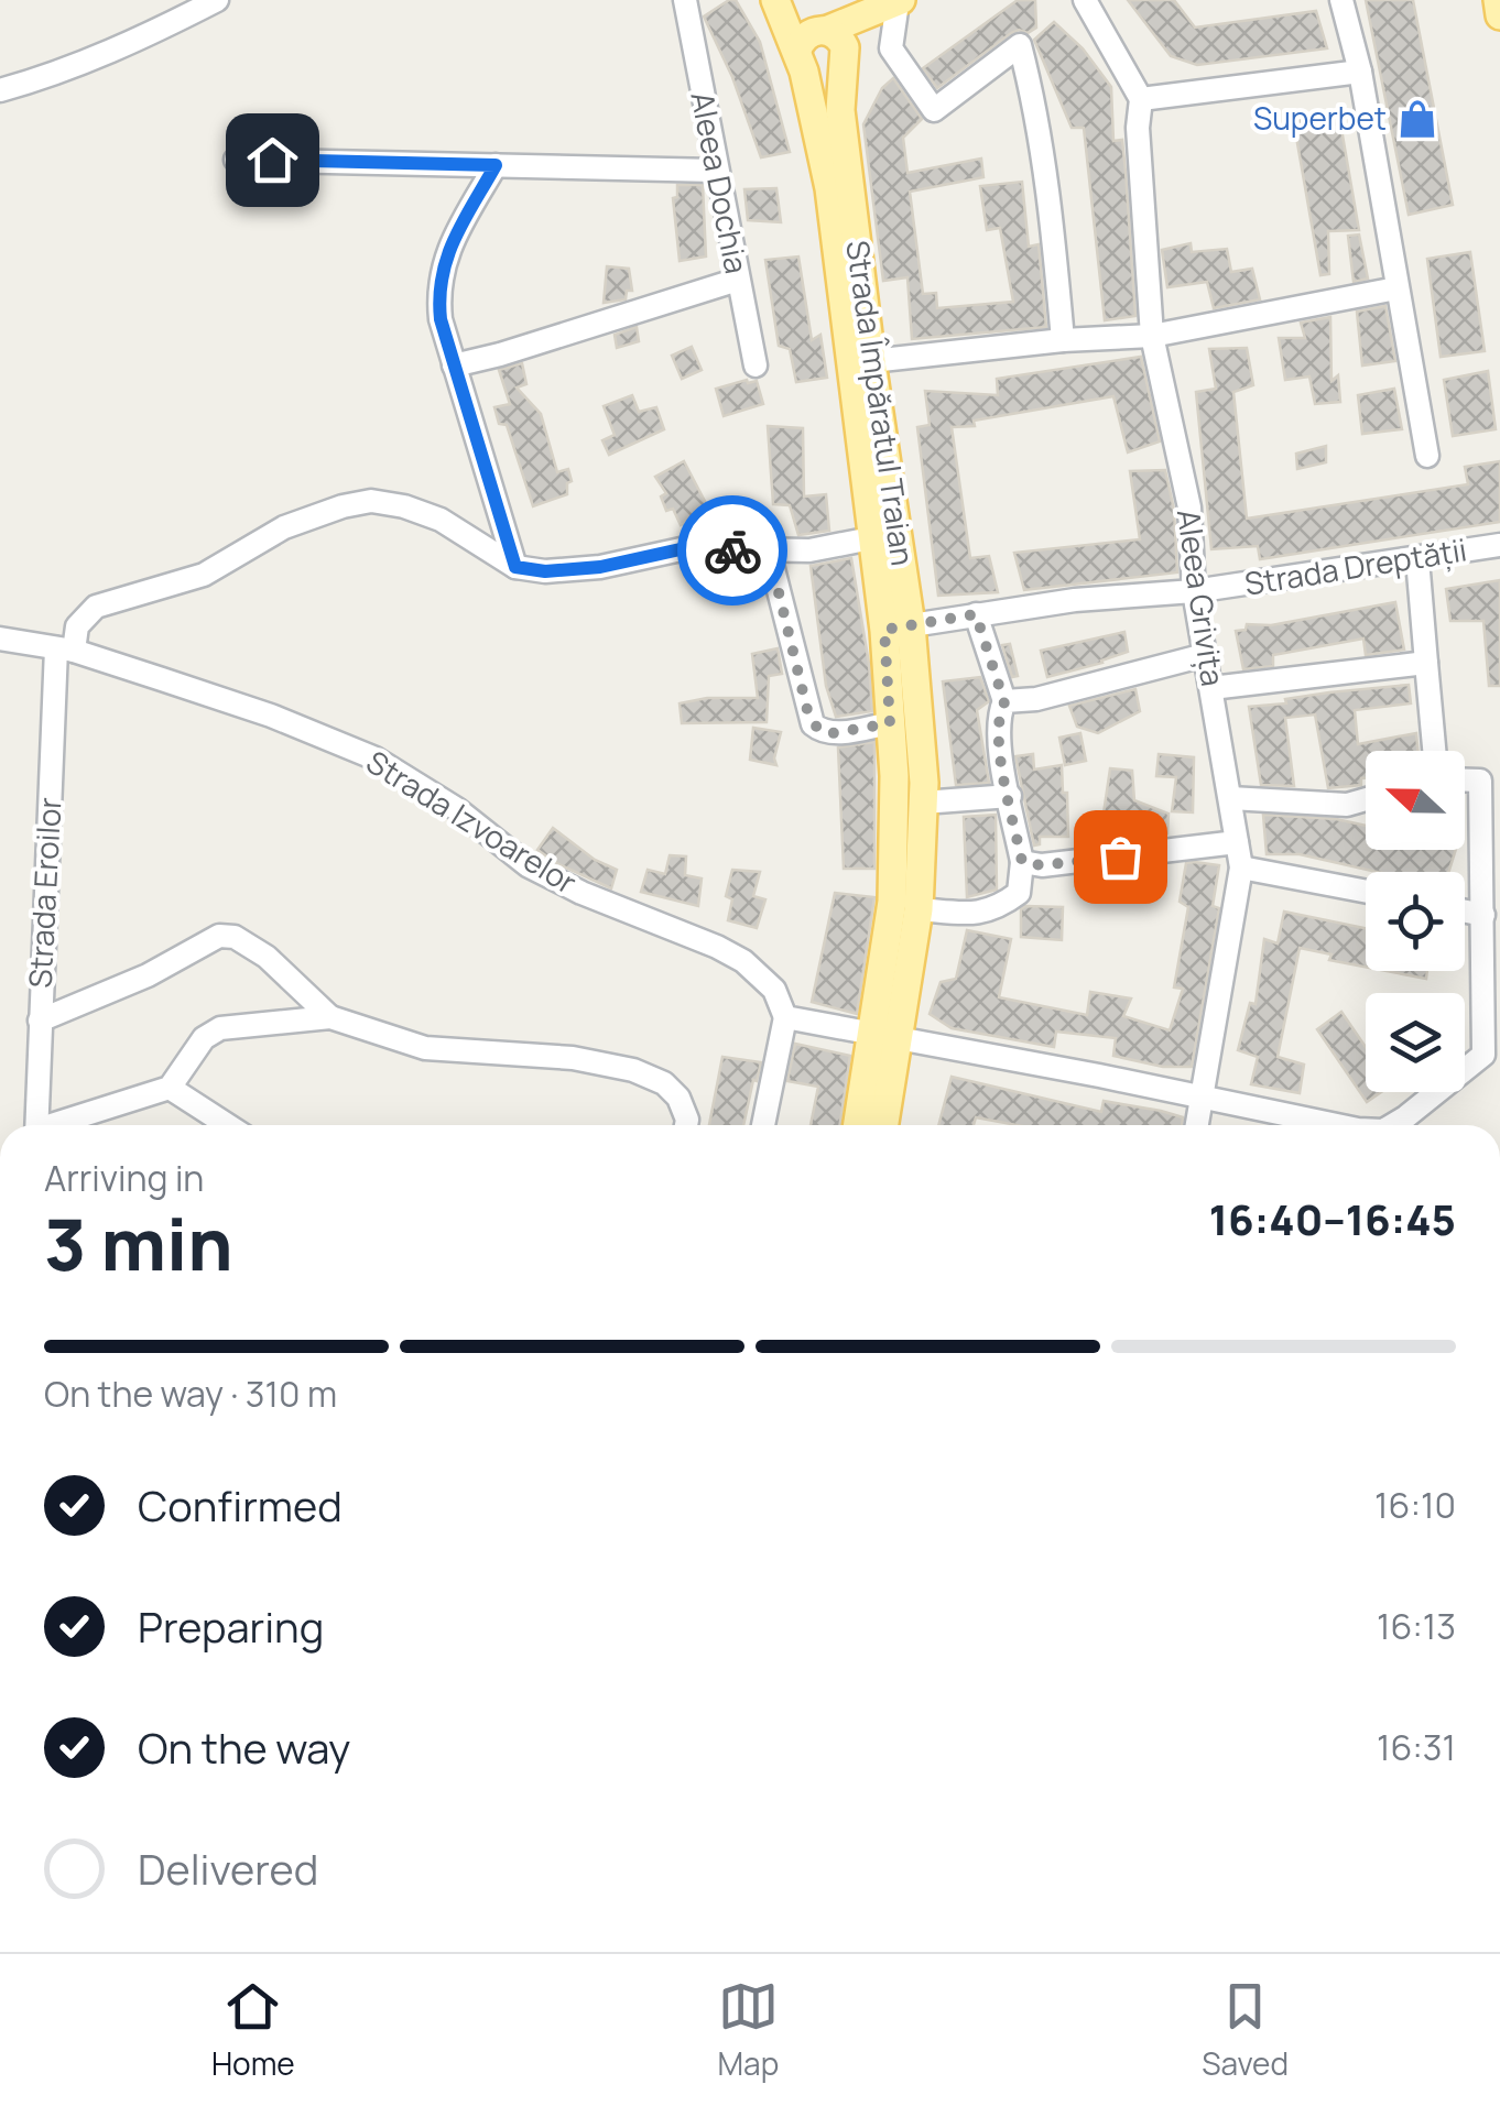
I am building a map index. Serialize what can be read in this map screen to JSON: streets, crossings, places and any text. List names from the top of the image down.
{
  "streets": {
    "main road": ["Strada Împăratul Traian"],
    "street": [
      "Aleea Dochia",
      "Strada Dreptății",
      "Aleea Grivița",
      "Strada Izvoarelor",
      "Strada Eroilor"
    ]
  },
  "crossings": [
    ["Strada Împăratul Traian", "Strada Dreptății"],
    ["Strada Dreptății", "Aleea Grivița"],
    ["Strada Izvoarelor", "Strada Eroilor"]
  ],
  "places": {
    "shop": ["Superbet"]
  },
  "north": "left",
  "page": {
    "heading": ["3 min", "Arriving in", "16:40–16:45"],
    "bar": "On the way · 310 m",
    "list": [
      ["Confirmed", "16:10"],
      ["Preparing", "16:13"],
      ["On the way", "16:31"],
      "Delivered"
    ],
    "tabs": ["Home", "Map", "Saved"]
  }
}
